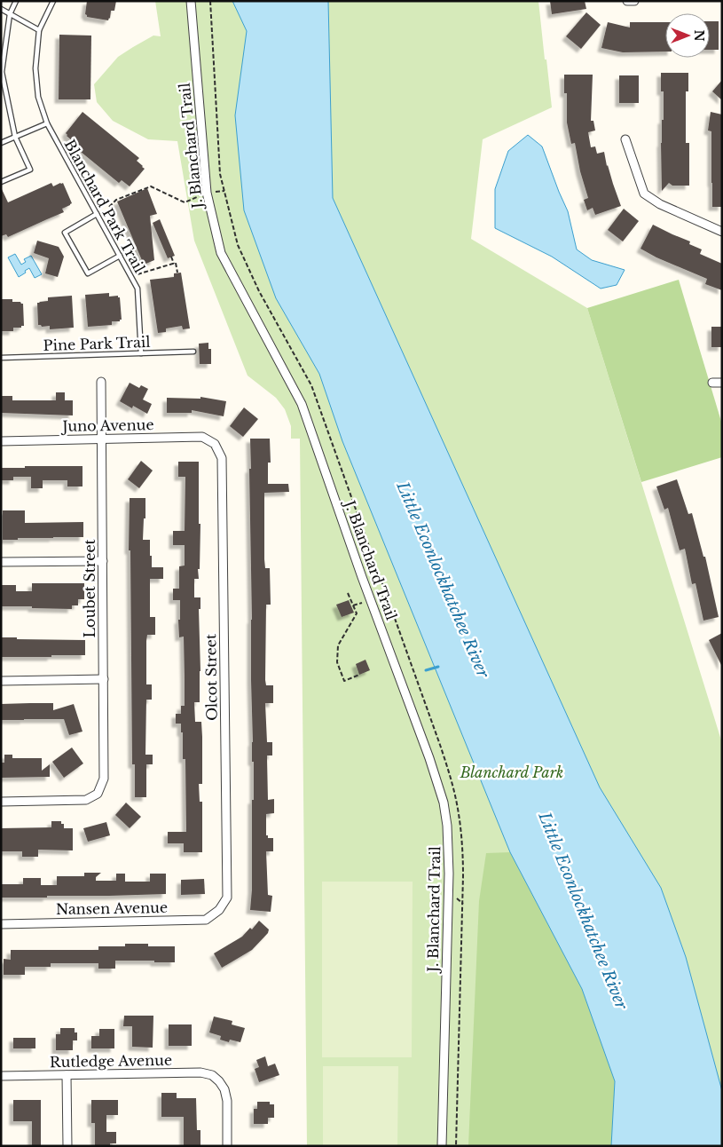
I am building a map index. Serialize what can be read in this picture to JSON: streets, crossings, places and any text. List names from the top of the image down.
{
  "streets": {
    "street": [
      "J. Blanchard Trail",
      "Juno Avenue",
      "Loubet Street",
      "Olcot Street",
      "Nansen Avenue",
      "Rutledge Avenue"
    ],
    "lane": ["Blanchard Park Trail", "Pine Park Trail"]
  },
  "crossings": [
    ["Blanchard Park Trail", "Pine Park Trail"],
    ["Juno Avenue", "Loubet Street"],
    ["Juno Avenue", "Olcot Street"],
    ["Olcot Street", "Nansen Avenue"]
  ],
  "water": ["Little Econlockhatchee River"],
  "parks": ["Blanchard Park"],
  "north": "right"
}
